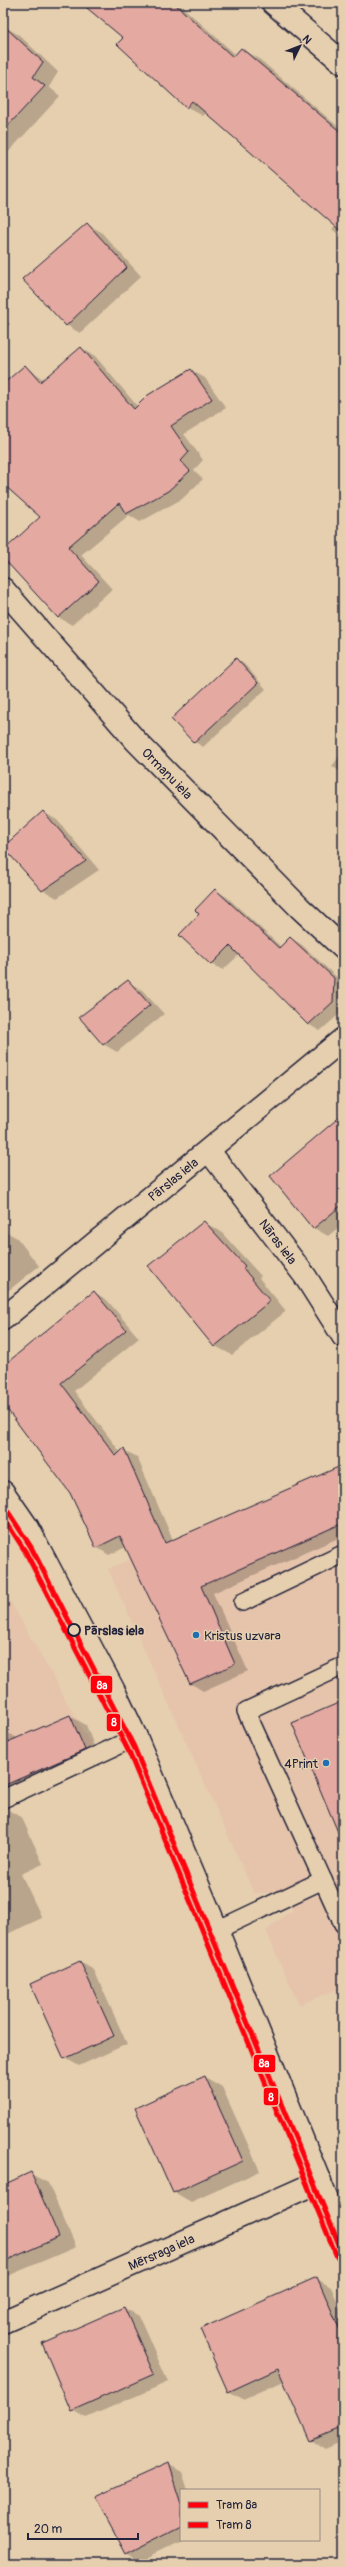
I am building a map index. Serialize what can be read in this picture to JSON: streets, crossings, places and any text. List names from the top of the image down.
{
  "streets": {
    "street": [
      "Ormaņu iela",
      "Pārslas iela",
      "Nāras iela",
      "Mērsraga iela"
    ]
  },
  "crossings": [
    ["Pārslas iela", "Nāras iela"]
  ],
  "places": ["Pārslas iela", "Kristus uzvara", "4Print"],
  "lines": ["tram line 8a", "tram line 8"],
  "legend": ["Tram 8a", "Tram 8"],
  "scale_bar": "20 m",
  "north": "top right"
}
